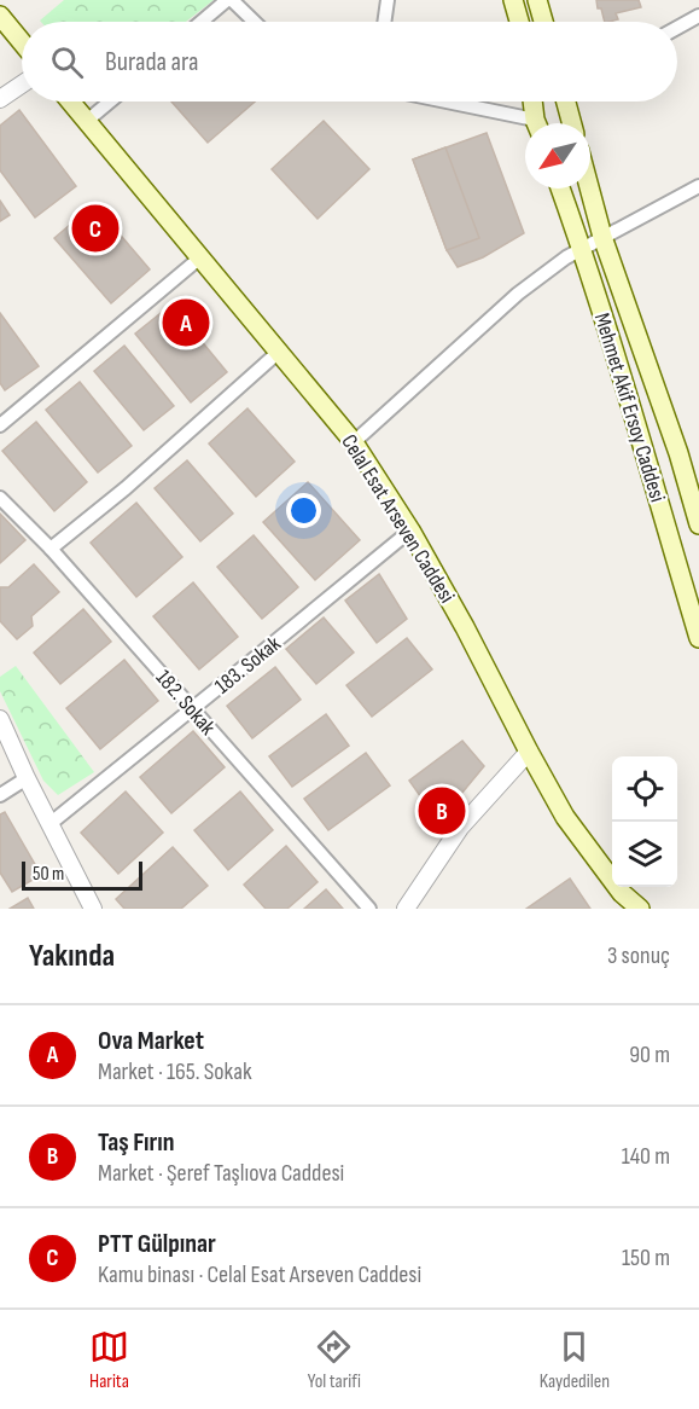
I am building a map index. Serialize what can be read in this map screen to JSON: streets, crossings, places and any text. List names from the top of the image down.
{
  "streets": {
    "main road": ["Mehmet Akif Ersoy Caddesi", "Celal Esat Arseven Caddesi"],
    "street": ["183. Sokak", "182. Sokak"]
  },
  "crossings": [
    ["Celal Esat Arseven Caddesi", "183. Sokak"],
    ["183. Sokak", "182. Sokak"]
  ],
  "scale_bar": "50 m",
  "north": "bottom left",
  "page": {
    "search": "Burada ara",
    "pins": ["C", "A", "B"],
    "scale": "50 m",
    "heading": ["Yakında", "3 sonuç"],
    "list": [
      {
        "mark": "A",
        "name": "Ova Market",
        "note": "Market · 165. Sokak",
        "value": "90 m"
      },
      {
        "mark": "B",
        "name": "Taş Fırın",
        "note": "Market · Şeref Taşlıova Caddesi",
        "value": "140 m"
      },
      {
        "mark": "C",
        "name": "PTT Gülpınar",
        "note": "Kamu binası · Celal Esat Arseven Caddesi",
        "value": "150 m"
      }
    ],
    "nav": ["Harita", "Yol tarifi", "Kaydedilen"]
  }
}
